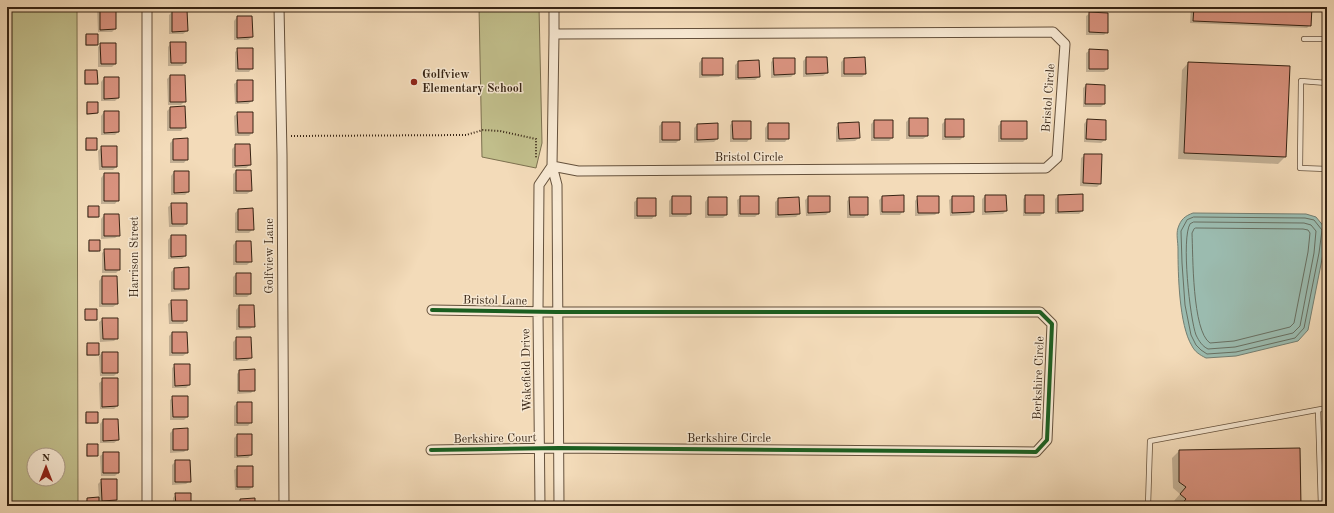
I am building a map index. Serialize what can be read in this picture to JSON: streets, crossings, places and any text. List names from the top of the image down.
{
  "streets": {
    "street": [
      "Bristol Circle",
      "Golfview Lane",
      "Harrison Street",
      "Bristol Lane",
      "Wakefield Drive",
      "Berkshire Circle",
      "Berkshire Court"
    ]
  },
  "crossings": [
    ["Bristol Circle", "Wakefield Drive"],
    ["Bristol Lane", "Wakefield Drive"],
    ["Bristol Lane", "Berkshire Circle"],
    ["Wakefield Drive", "Berkshire Court"],
    ["Berkshire Circle", "Berkshire Court"]
  ],
  "places": ["Golfview Elementary School"],
  "north": "top"
}
